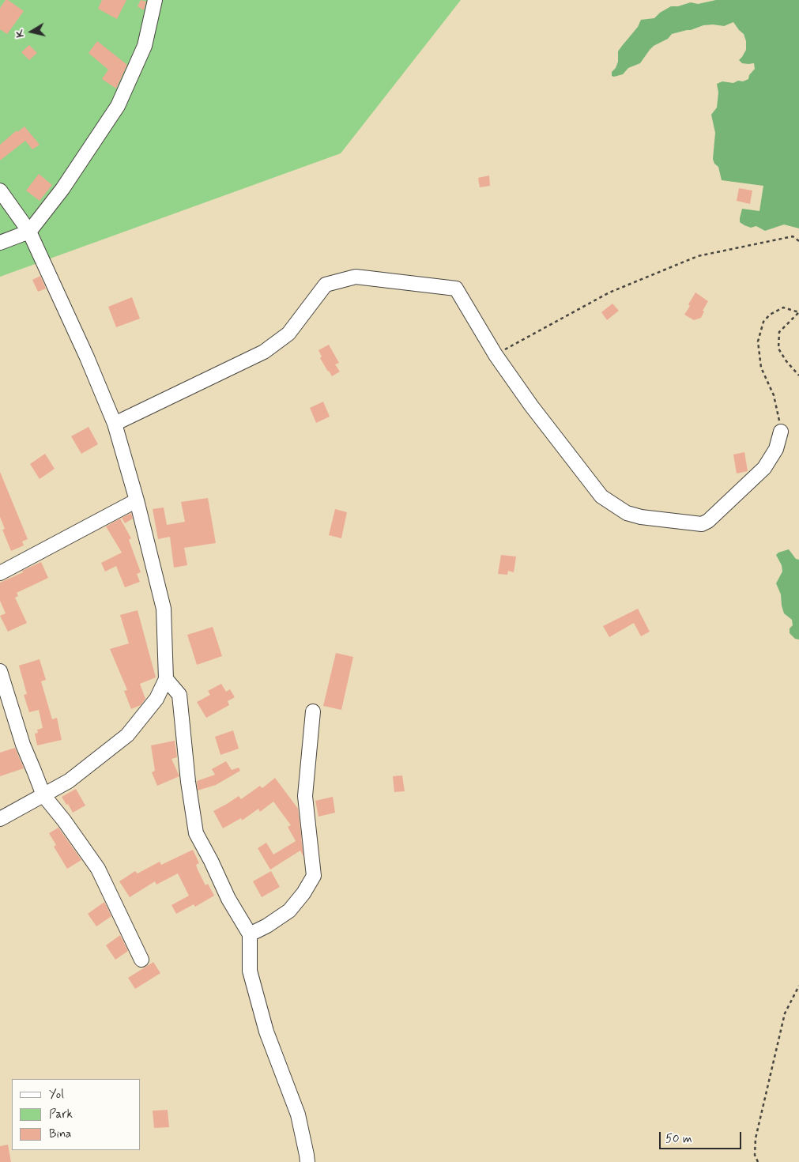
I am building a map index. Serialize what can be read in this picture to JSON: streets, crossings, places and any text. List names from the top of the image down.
{
  "legend": ["Yol", "Park", "Bina"],
  "scale_bar": "50 m",
  "north": "left"
}
